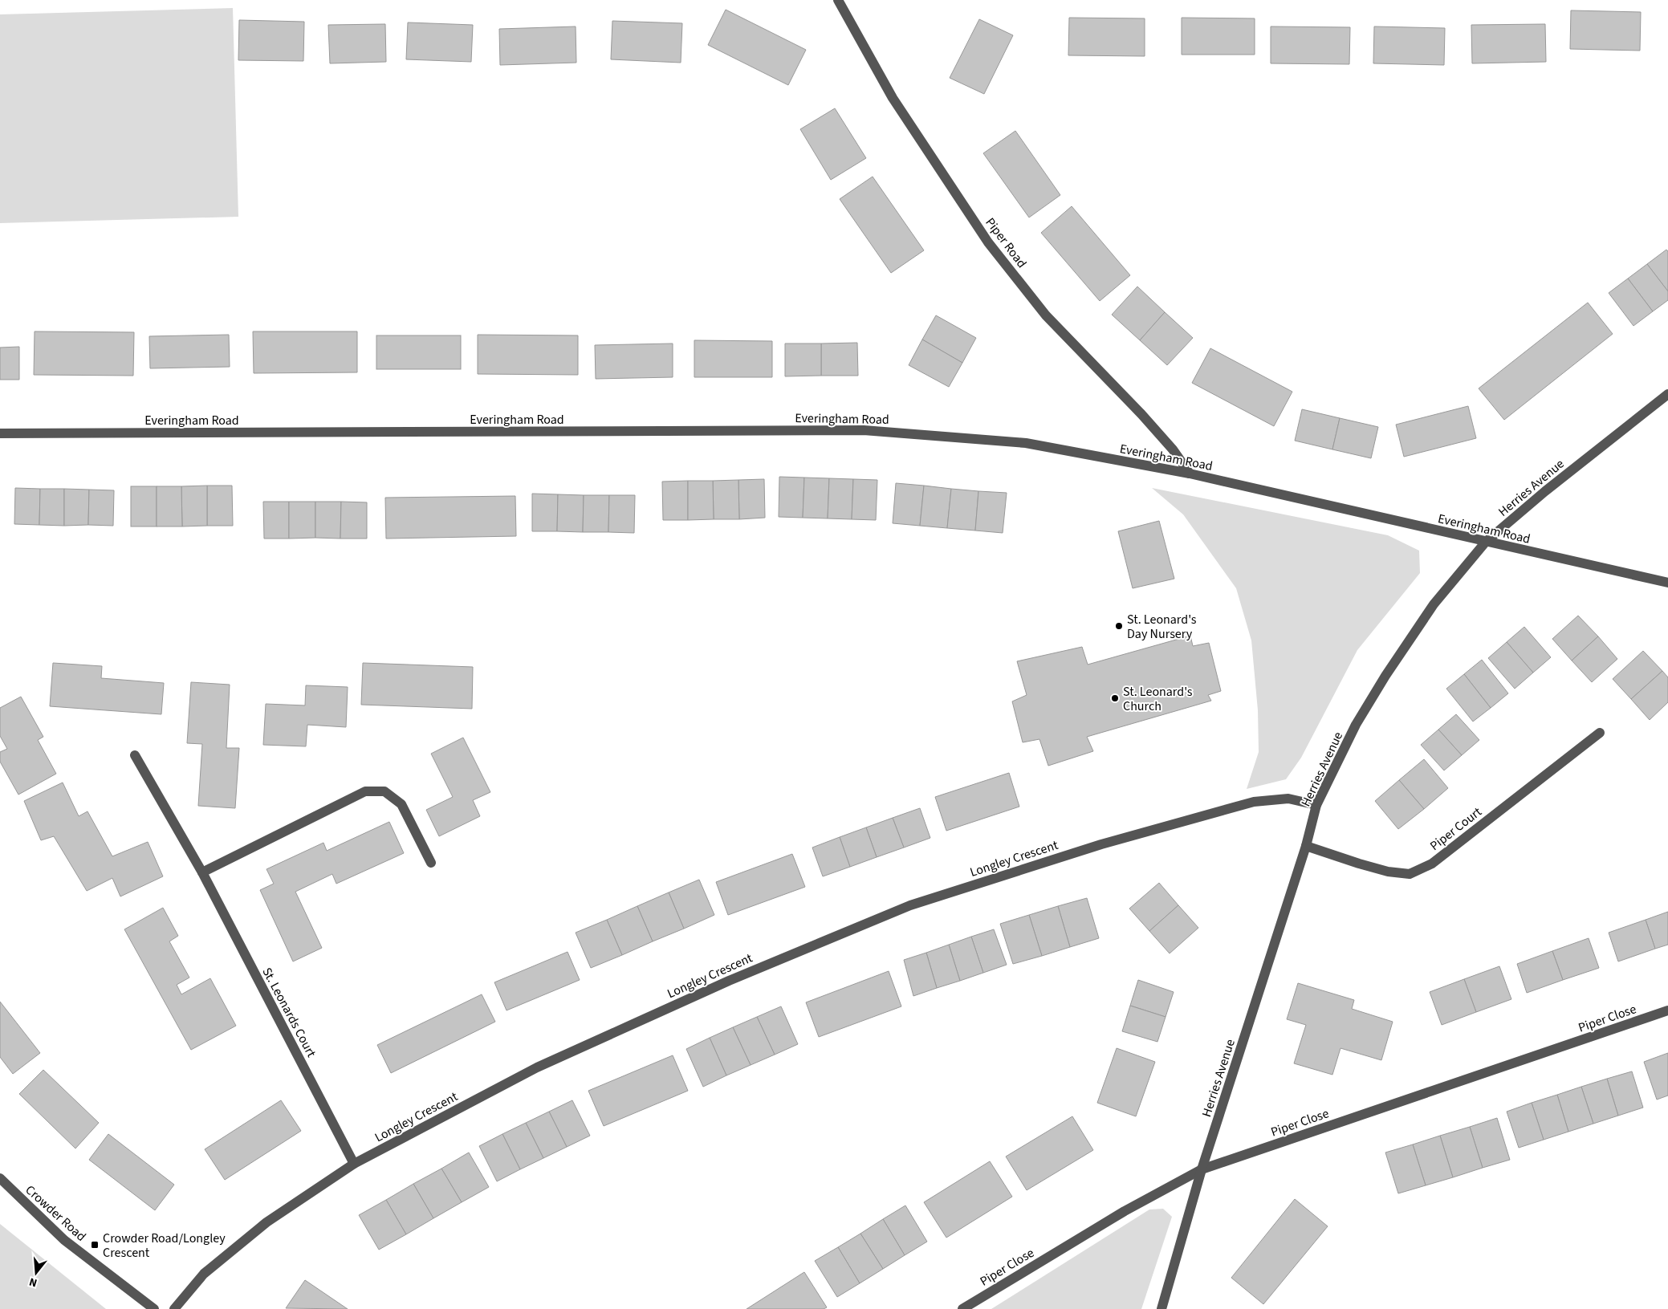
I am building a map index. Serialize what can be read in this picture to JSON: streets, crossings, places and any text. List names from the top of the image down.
{
  "streets": {
    "street": [
      "Piper Road",
      "Everingham Road",
      "Herries Avenue",
      "Piper Court",
      "Longley Crescent",
      "St. Leonards Court",
      "Piper Close",
      "Crowder Road"
    ]
  },
  "crossings": [
    ["Piper Road", "Everingham Road"],
    ["Everingham Road", "Herries Avenue"],
    ["Herries Avenue", "Piper Court"],
    ["Herries Avenue", "Longley Crescent"],
    ["Herries Avenue", "Piper Close"],
    ["Longley Crescent", "St. Leonards Court"]
  ],
  "places": {
    "other": ["St. Leonard's Day Nursery", "St. Leonard's Church"],
    "transit": ["Crowder Road/Longley Crescent"]
  },
  "north": "bottom"
}
